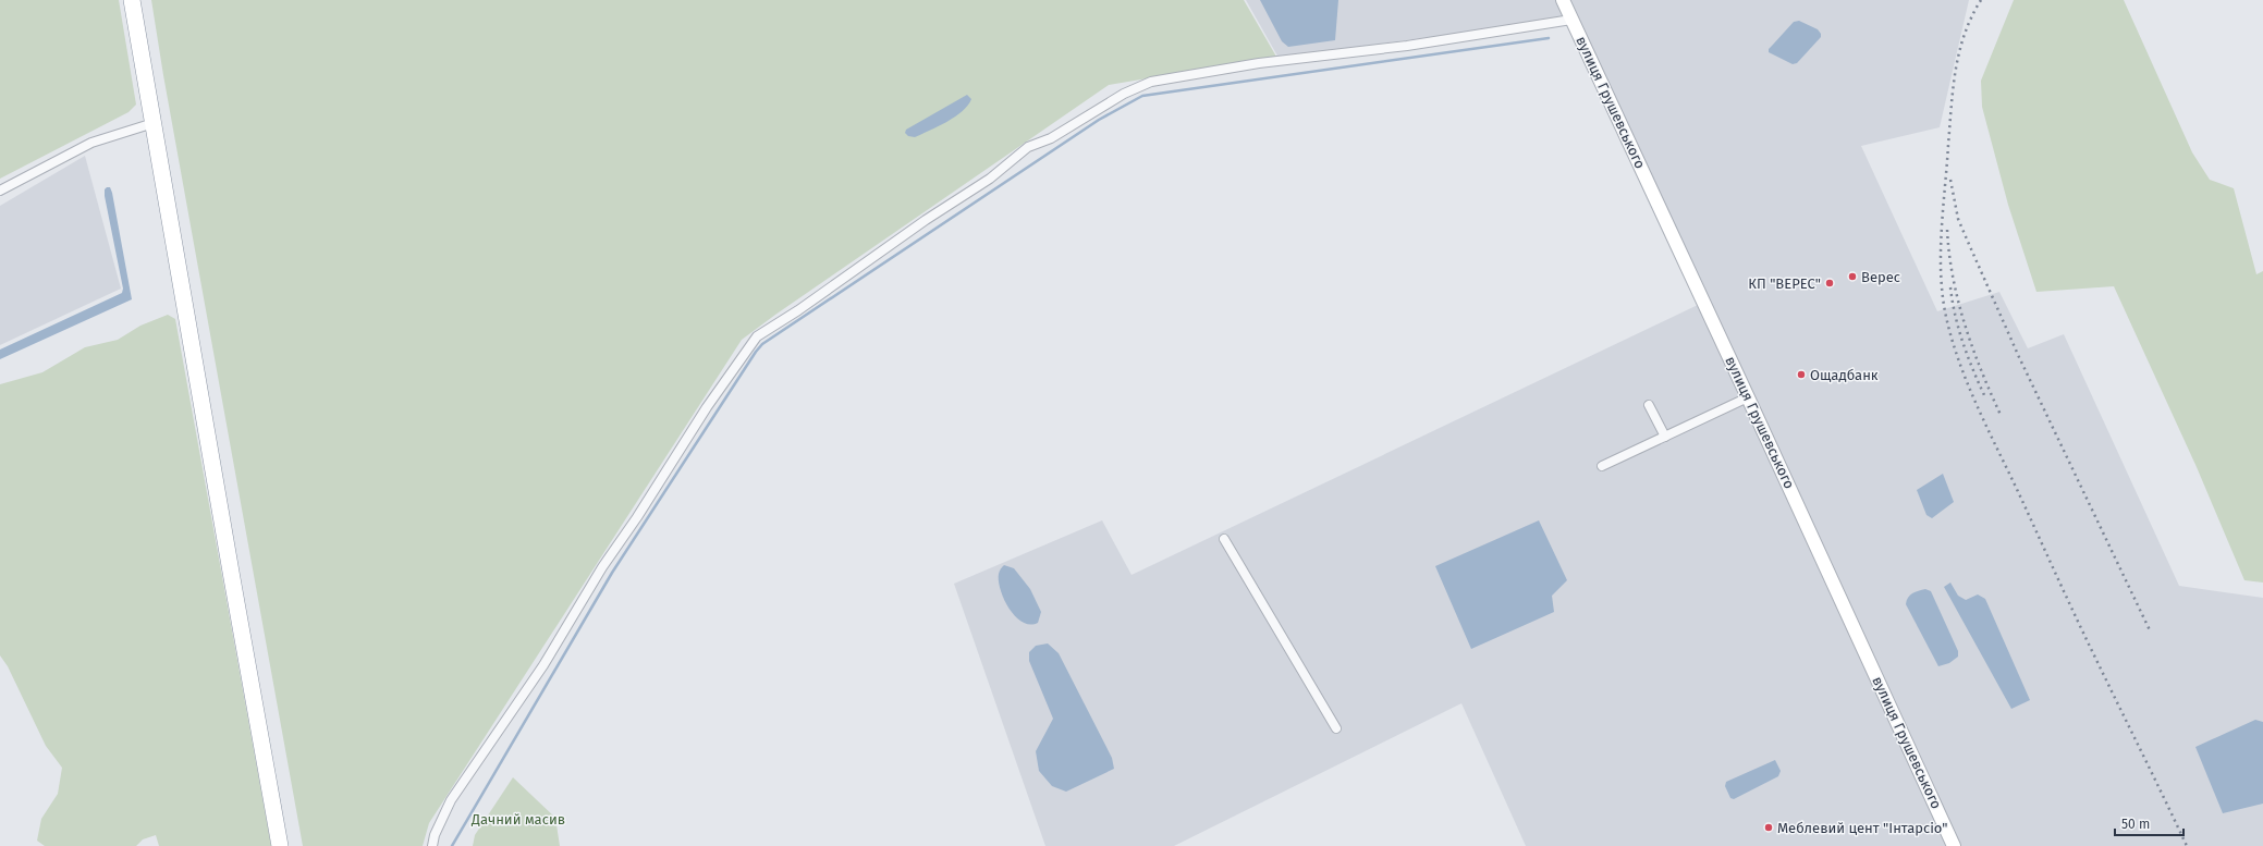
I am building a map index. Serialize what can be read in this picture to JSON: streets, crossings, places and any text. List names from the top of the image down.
{
  "streets": {
    "street": ["вулиця Грушевського"]
  },
  "parks": ["Дачний масив"],
  "places": [
    "Верес",
    "КП \"ВЕРЕС\"",
    "Ощадбанк",
    "Меблевий цент \"Інтарсіо\""
  ],
  "scale_bar": "50 m"
}
